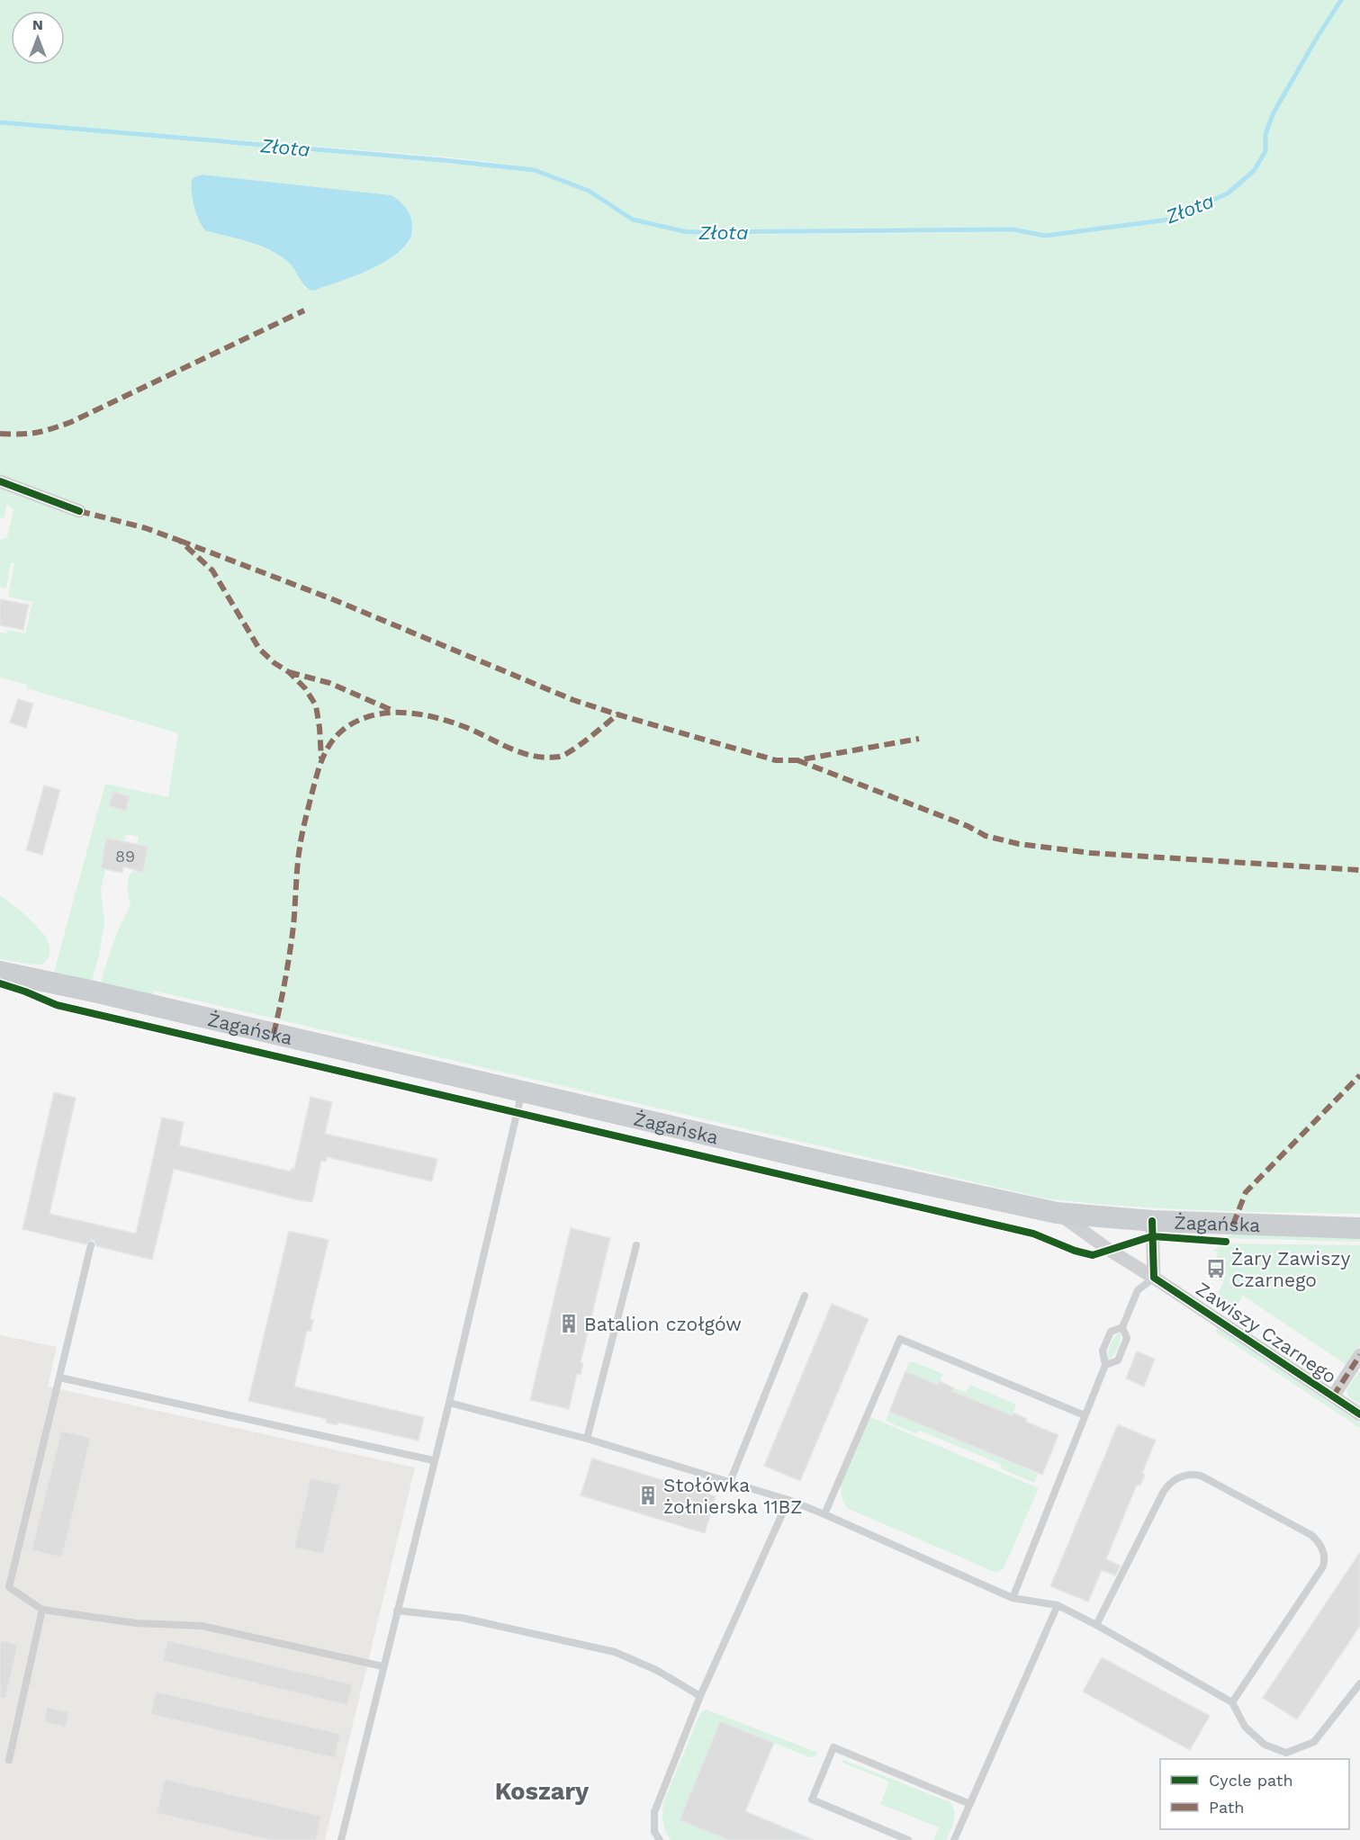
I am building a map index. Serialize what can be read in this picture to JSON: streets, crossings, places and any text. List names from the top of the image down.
{
  "streets": {
    "main road": ["Żagańska"],
    "street": ["Zawiszy Czarnego"]
  },
  "crossings": [
    ["Żagańska", "Zawiszy Czarnego"]
  ],
  "districts": ["Koszary"],
  "water": ["Złota"],
  "places": {
    "bus stop": ["Żary Zawiszy Czarnego"],
    "building": ["Batalion czołgów", "Stołówka żołnierska 11BZ"]
  },
  "house_numbers": ["89"],
  "legend": ["Cycle path", "Path"],
  "north": "top"
}
